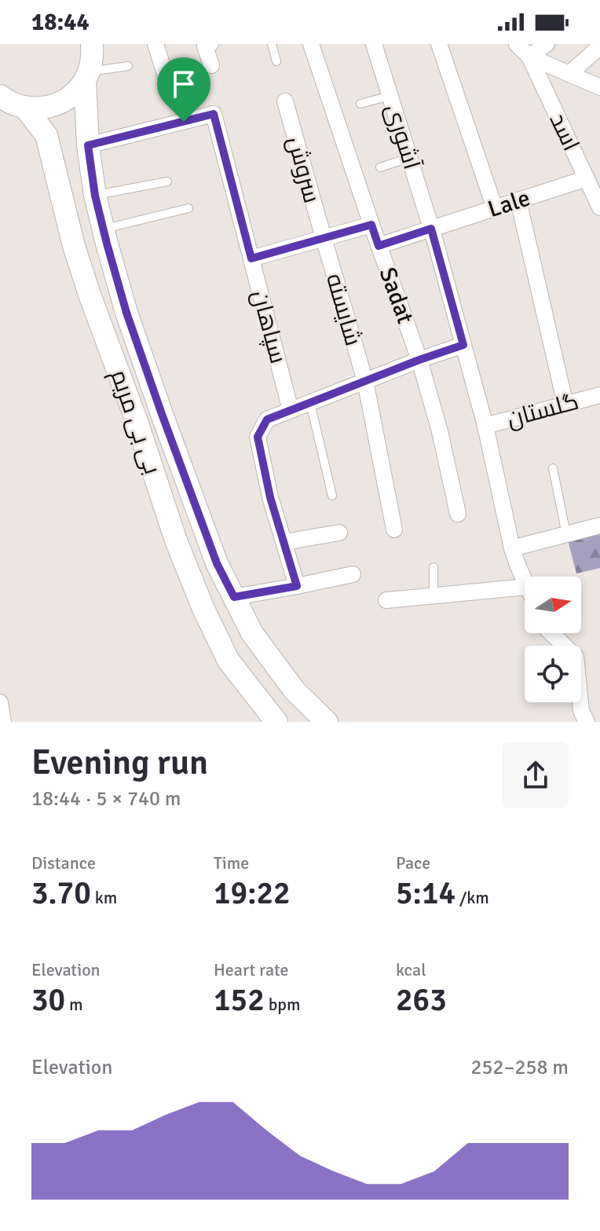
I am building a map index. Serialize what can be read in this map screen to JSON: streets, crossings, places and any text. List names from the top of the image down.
{
  "streets": {
    "street": [
      "اسد",
      "آشوری",
      "سروش",
      "Lale",
      "Sadat",
      "شایسته",
      "سپاهان",
      "گلستان",
      "بی بی مریم"
    ]
  },
  "crossings": [
    ["اسد", "Lale"],
    ["آشوری", "Lale"],
    ["آشوری", "گلستان"],
    ["سروش", "شایسته"],
    ["Lale", "Sadat"],
    ["سپاهان", "بی بی مریم"]
  ],
  "north": "right",
  "page": {
    "status": "18:44",
    "heading": ["Evening run", "18:44 · 5 × 740 m"],
    "stats": [
      ["Distance", "3.70 km"],
      ["Time", "19:22"],
      ["Pace", "5:14 /km"],
      ["Elevation", "30 m"],
      ["Heart rate", "152 bpm"],
      ["kcal", "263"]
    ],
    "chart": ["Elevation", "252–258 m"]
  }
}
